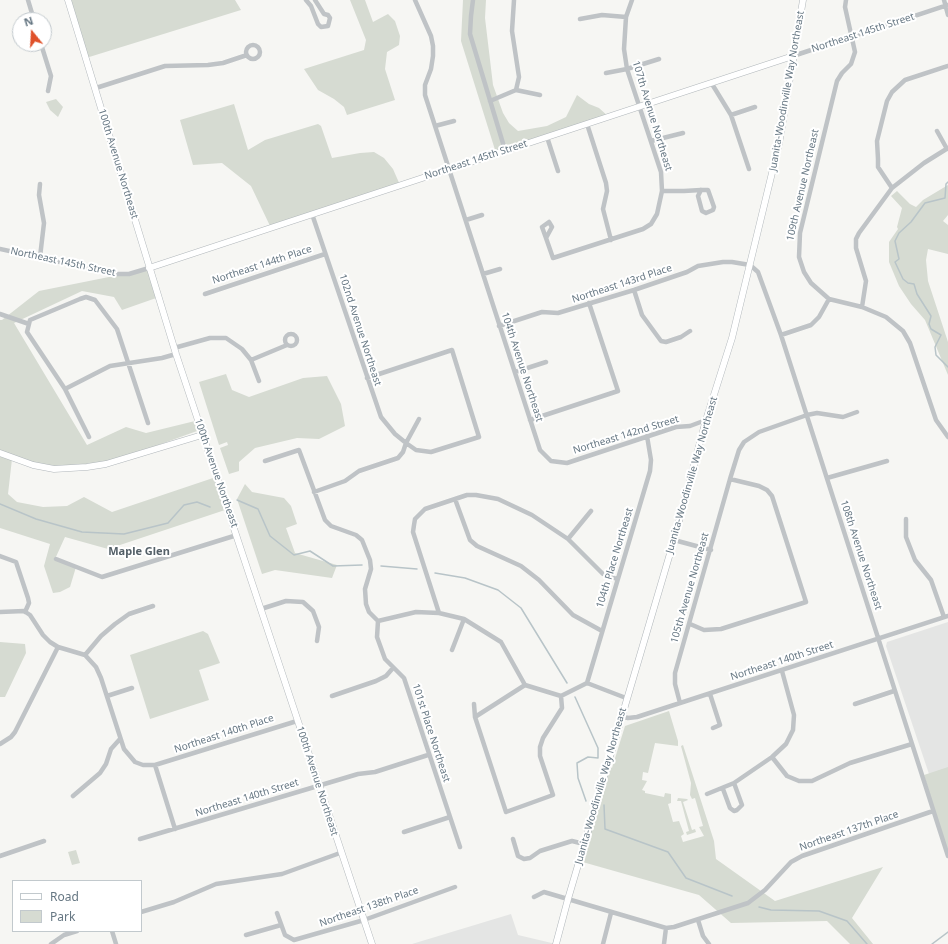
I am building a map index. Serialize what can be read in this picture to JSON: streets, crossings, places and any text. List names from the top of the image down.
{
  "streets": {
    "main road": ["Northeast 145th Street", "Juanita-Woodinville Way Northeast", "100th Avenue Northeast"],
    "street": [
      "107th Avenue Northeast",
      "109th Avenue Northeast",
      "Northeast 144th Place",
      "Northeast 143rd Place",
      "102nd Avenue Northeast",
      "104th Avenue Northeast",
      "Northeast 142nd Street",
      "108th Avenue Northeast",
      "104th Place Northeast",
      "105th Avenue Northeast",
      "Northeast 140th Street",
      "101st Place Northeast",
      "Northeast 140th Place",
      "Northeast 137th Place",
      "Northeast 138th Place"
    ]
  },
  "crossings": [
    ["Northeast 145th Street", "Juanita-Woodinville Way Northeast"],
    ["Northeast 145th Street", "107th Avenue Northeast"],
    ["Northeast 145th Street", "100th Avenue Northeast"],
    ["Northeast 145th Street", "109th Avenue Northeast"],
    ["Northeast 145th Street", "102nd Avenue Northeast"],
    ["Northeast 145th Street", "104th Avenue Northeast"],
    ["Juanita-Woodinville Way Northeast", "Northeast 143rd Place"],
    ["Juanita-Woodinville Way Northeast", "Northeast 142nd Street"],
    ["Juanita-Woodinville Way Northeast", "108th Avenue Northeast"],
    ["Juanita-Woodinville Way Northeast", "Northeast 140th Street"],
    ["Juanita-Woodinville Way Northeast", "Northeast 137th Place"],
    ["100th Avenue Northeast", "Northeast 140th Street"],
    ["100th Avenue Northeast", "Northeast 140th Place"],
    ["100th Avenue Northeast", "Northeast 138th Place"],
    ["Northeast 144th Place", "102nd Avenue Northeast"],
    ["Northeast 143rd Place", "104th Avenue Northeast"],
    ["Northeast 143rd Place", "108th Avenue Northeast"],
    ["104th Avenue Northeast", "Northeast 142nd Street"],
    ["Northeast 142nd Street", "104th Place Northeast"],
    ["108th Avenue Northeast", "Northeast 140th Street"],
    ["108th Avenue Northeast", "Northeast 137th Place"],
    ["105th Avenue Northeast", "Northeast 140th Street"],
    ["Northeast 140th Street", "101st Place Northeast"]
  ],
  "districts": ["Maple Glen"],
  "legend": ["Road", "Park"],
  "north": "top"
}
